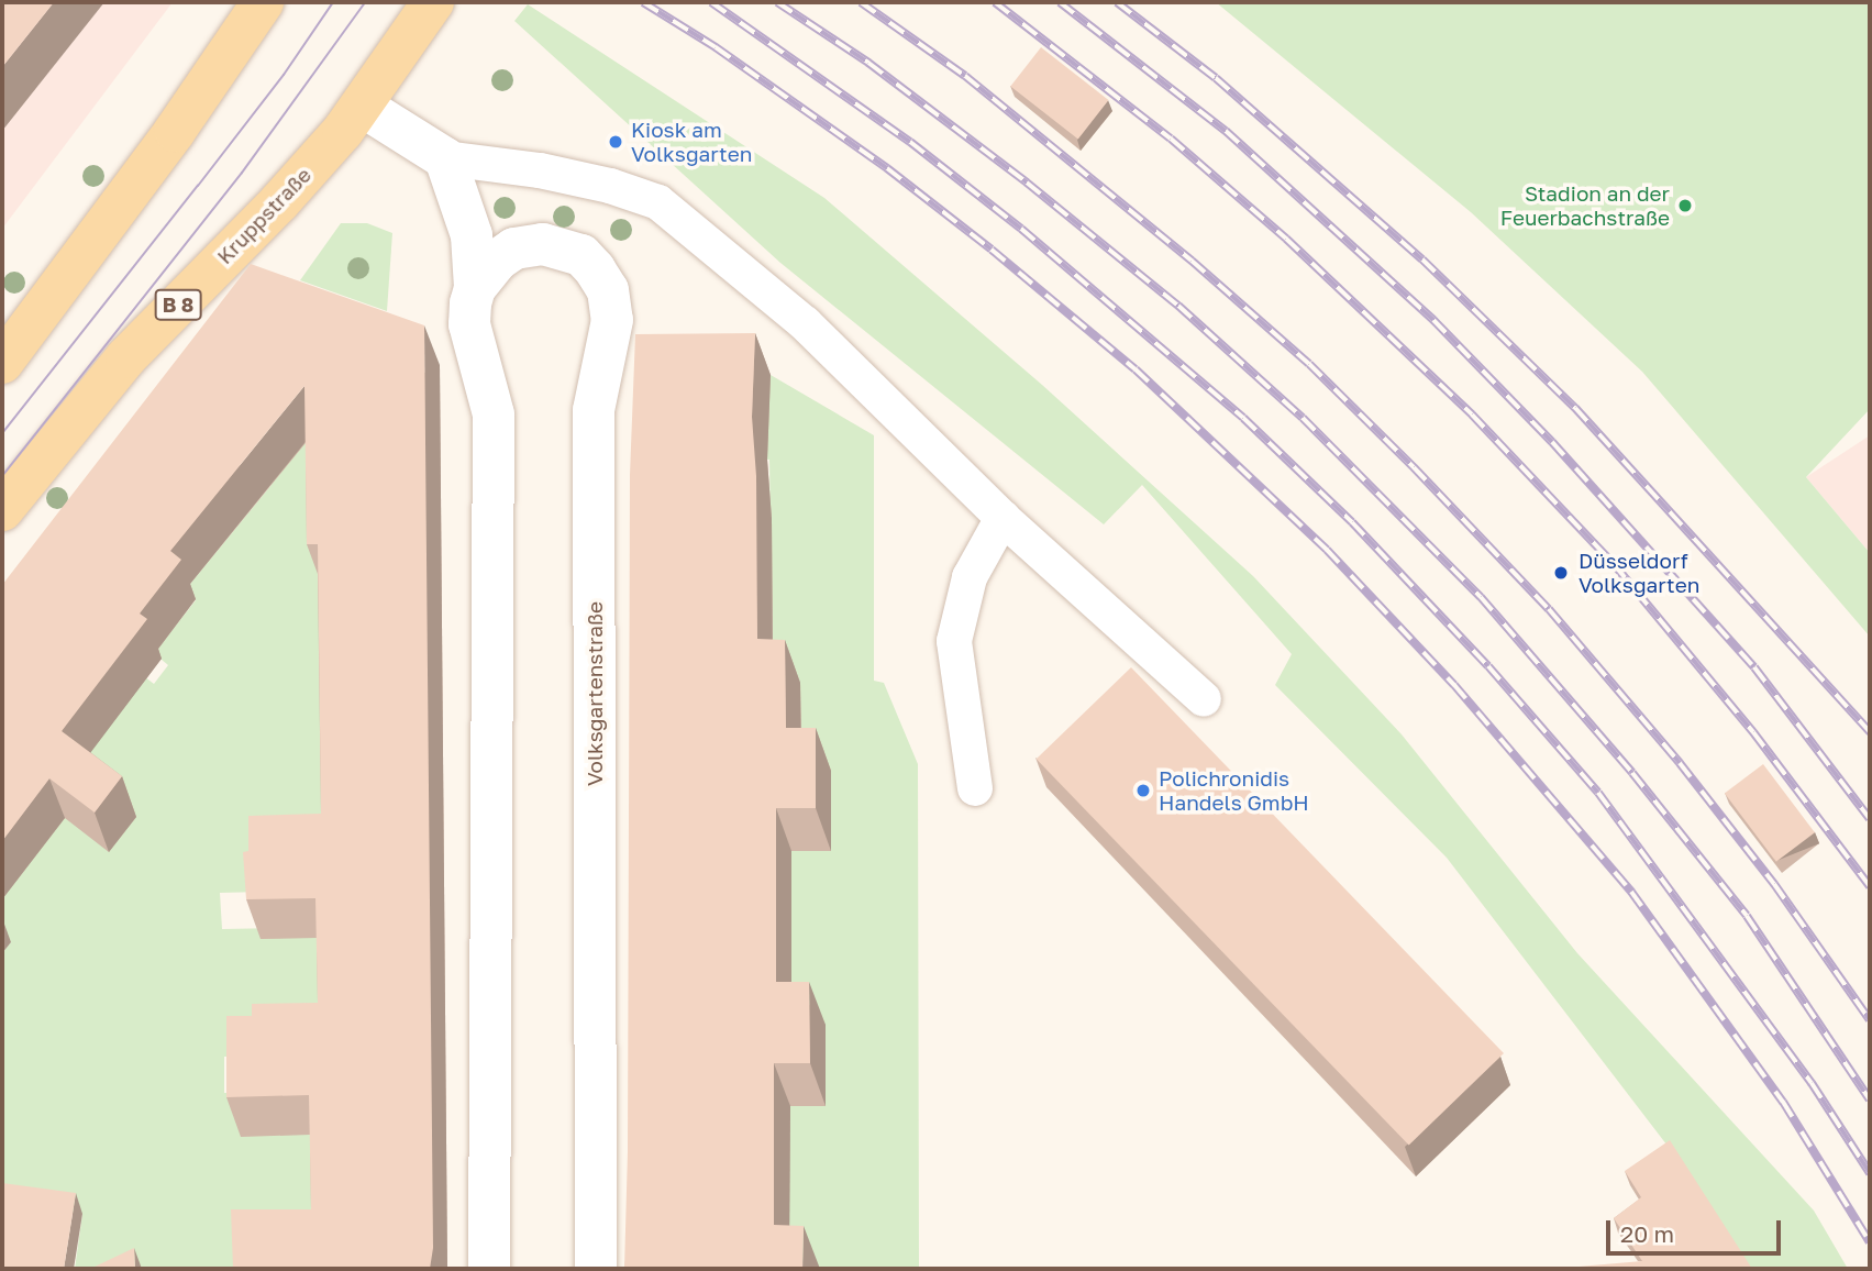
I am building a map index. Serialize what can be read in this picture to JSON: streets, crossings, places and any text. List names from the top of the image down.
{
  "streets": {
    "main road": ["Kruppstraße", "B 8"],
    "street": ["Volksgartenstraße"]
  },
  "places": [
    "Kiosk am Volksgarten",
    "Stadion an der Feuerbachstraße",
    "Düsseldorf Volksgarten",
    "Polichronidis Handels GmbH"
  ],
  "scale_bar": "20 m"
}
